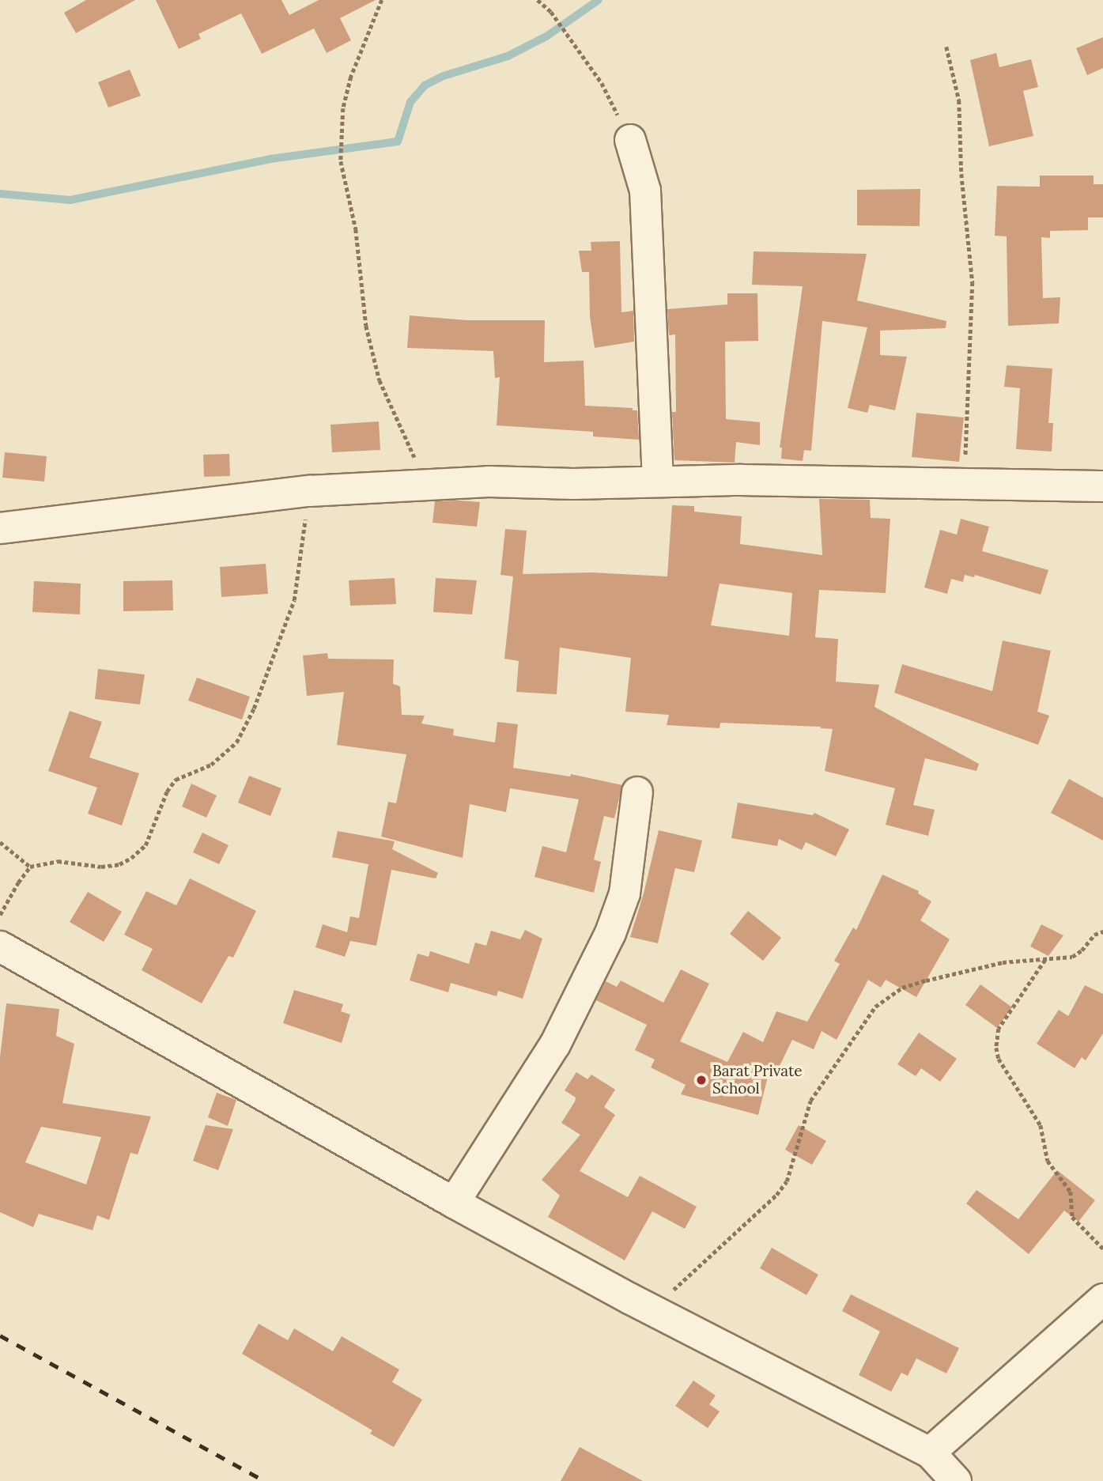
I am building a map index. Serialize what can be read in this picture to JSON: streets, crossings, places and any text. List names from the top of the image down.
{
  "places": ["Barat Private School"]
}
